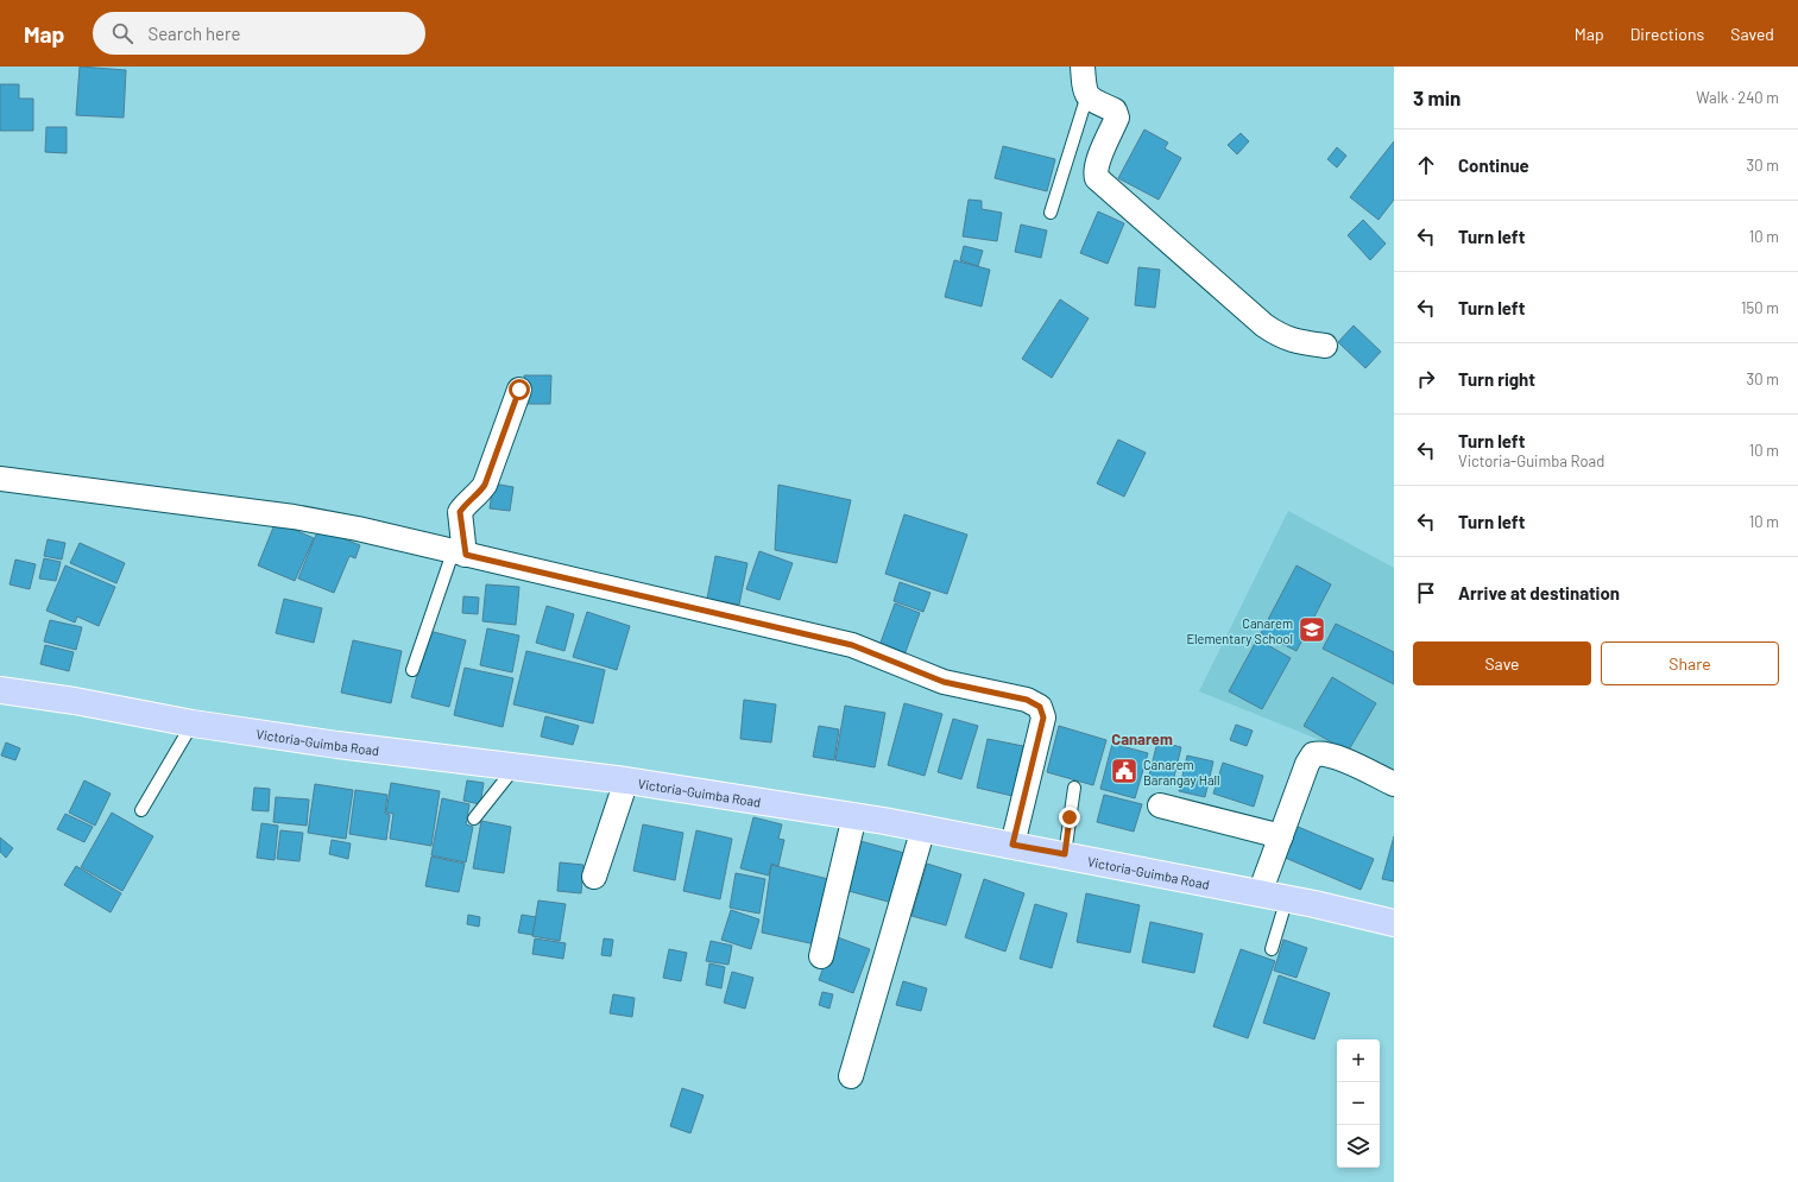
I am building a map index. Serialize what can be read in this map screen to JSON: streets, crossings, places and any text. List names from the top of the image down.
{
  "streets": {
    "main road": ["Victoria-Guimba Road"]
  },
  "districts": ["Canarem"],
  "places": {
    "school or university": ["Canarem Elementary School"],
    "public building": ["Canarem Barangay Hall"]
  },
  "page": {
    "header": "Map",
    "search": "Search here",
    "nav": ["Map", "Directions", "Saved"],
    "heading": ["3 min", "Walk · 240 m"],
    "list": [
      ["Continue", "30 m"],
      ["Turn left", "10 m"],
      ["Turn left", "150 m"],
      ["Turn right", "30 m"],
      ["Turn left", "Victoria-Guimba Road", "10 m"],
      ["Turn left", "10 m"],
      "Arrive at destination"
    ],
    "buttons": ["Save", "Share"],
    "map_buttons": ["+", "−"]
  }
}
